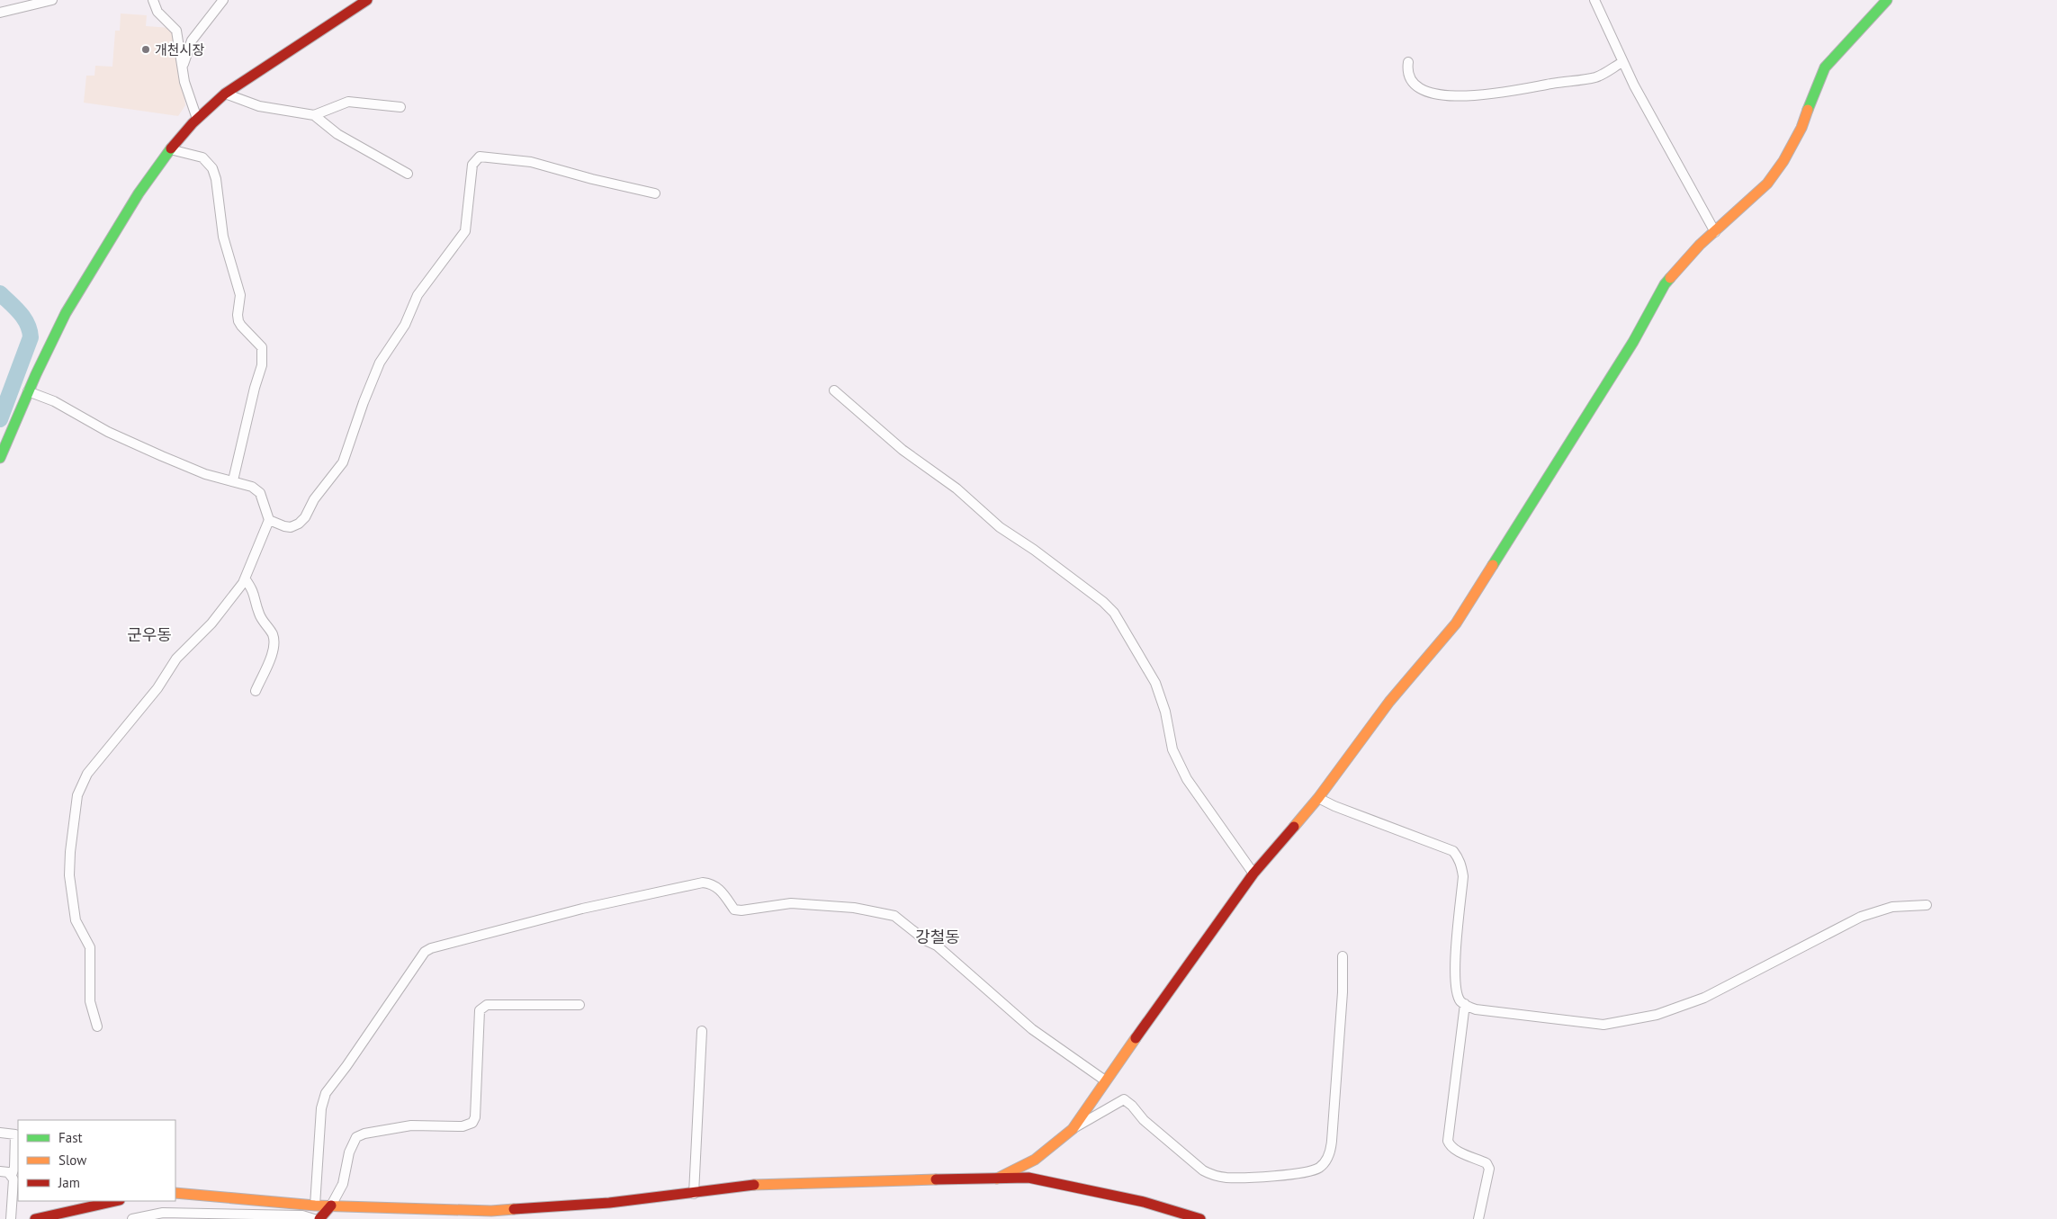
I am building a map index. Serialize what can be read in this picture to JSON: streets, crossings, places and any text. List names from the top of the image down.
{
  "districts": ["군우동", "강철동"],
  "places": ["개천시장"],
  "legend": ["Fast", "Slow", "Jam"]
}
